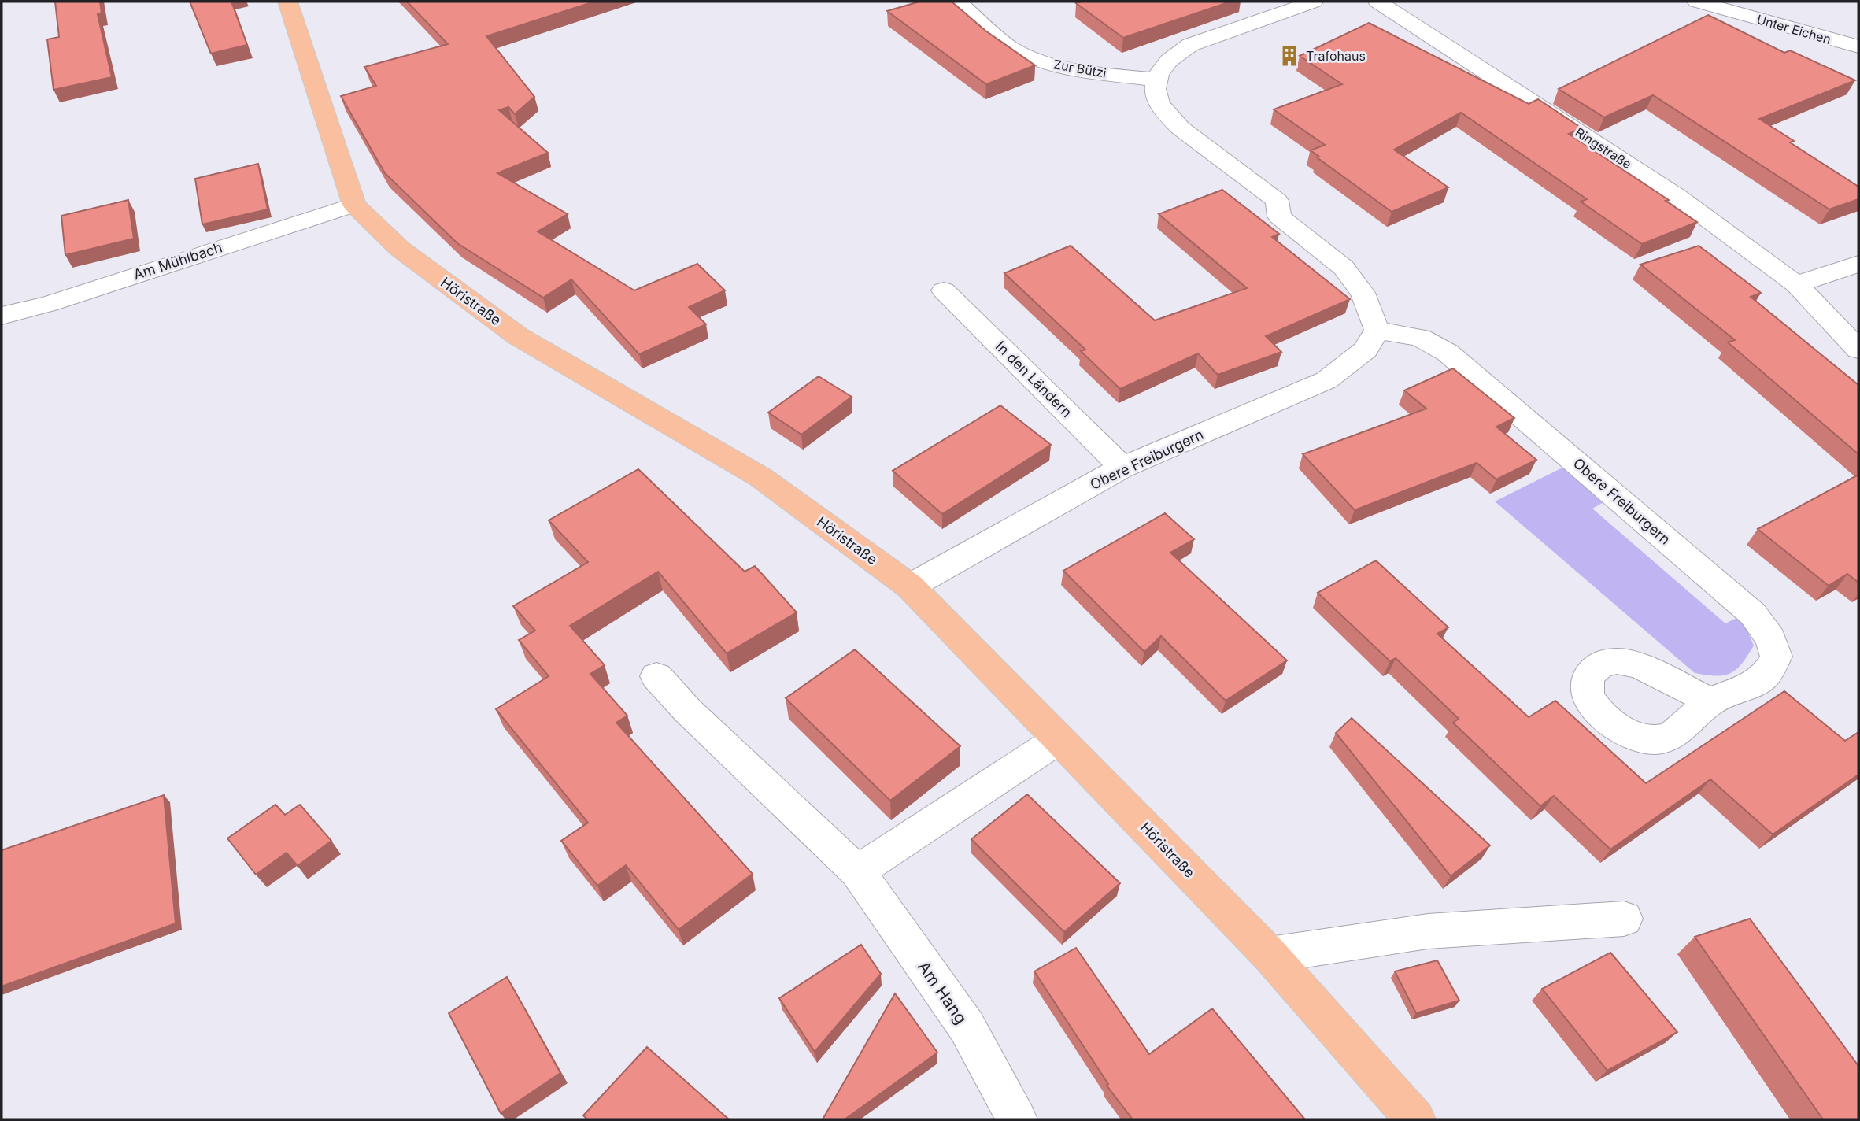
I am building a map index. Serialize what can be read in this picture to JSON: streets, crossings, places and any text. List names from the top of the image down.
{
  "streets": {
    "main road": ["Höristraße"],
    "street": [
      "Unter Eichen",
      "Zur Bützi",
      "Ringstraße",
      "Am Mühlbach",
      "In den Ländern",
      "Obere Freiburgern",
      "Am Hang"
    ]
  },
  "crossings": [
    ["Am Mühlbach", "Höristraße"],
    ["Höristraße", "Obere Freiburgern"],
    ["In den Ländern", "Obere Freiburgern"]
  ],
  "places": {
    "building": ["Trafohaus"]
  }
}
